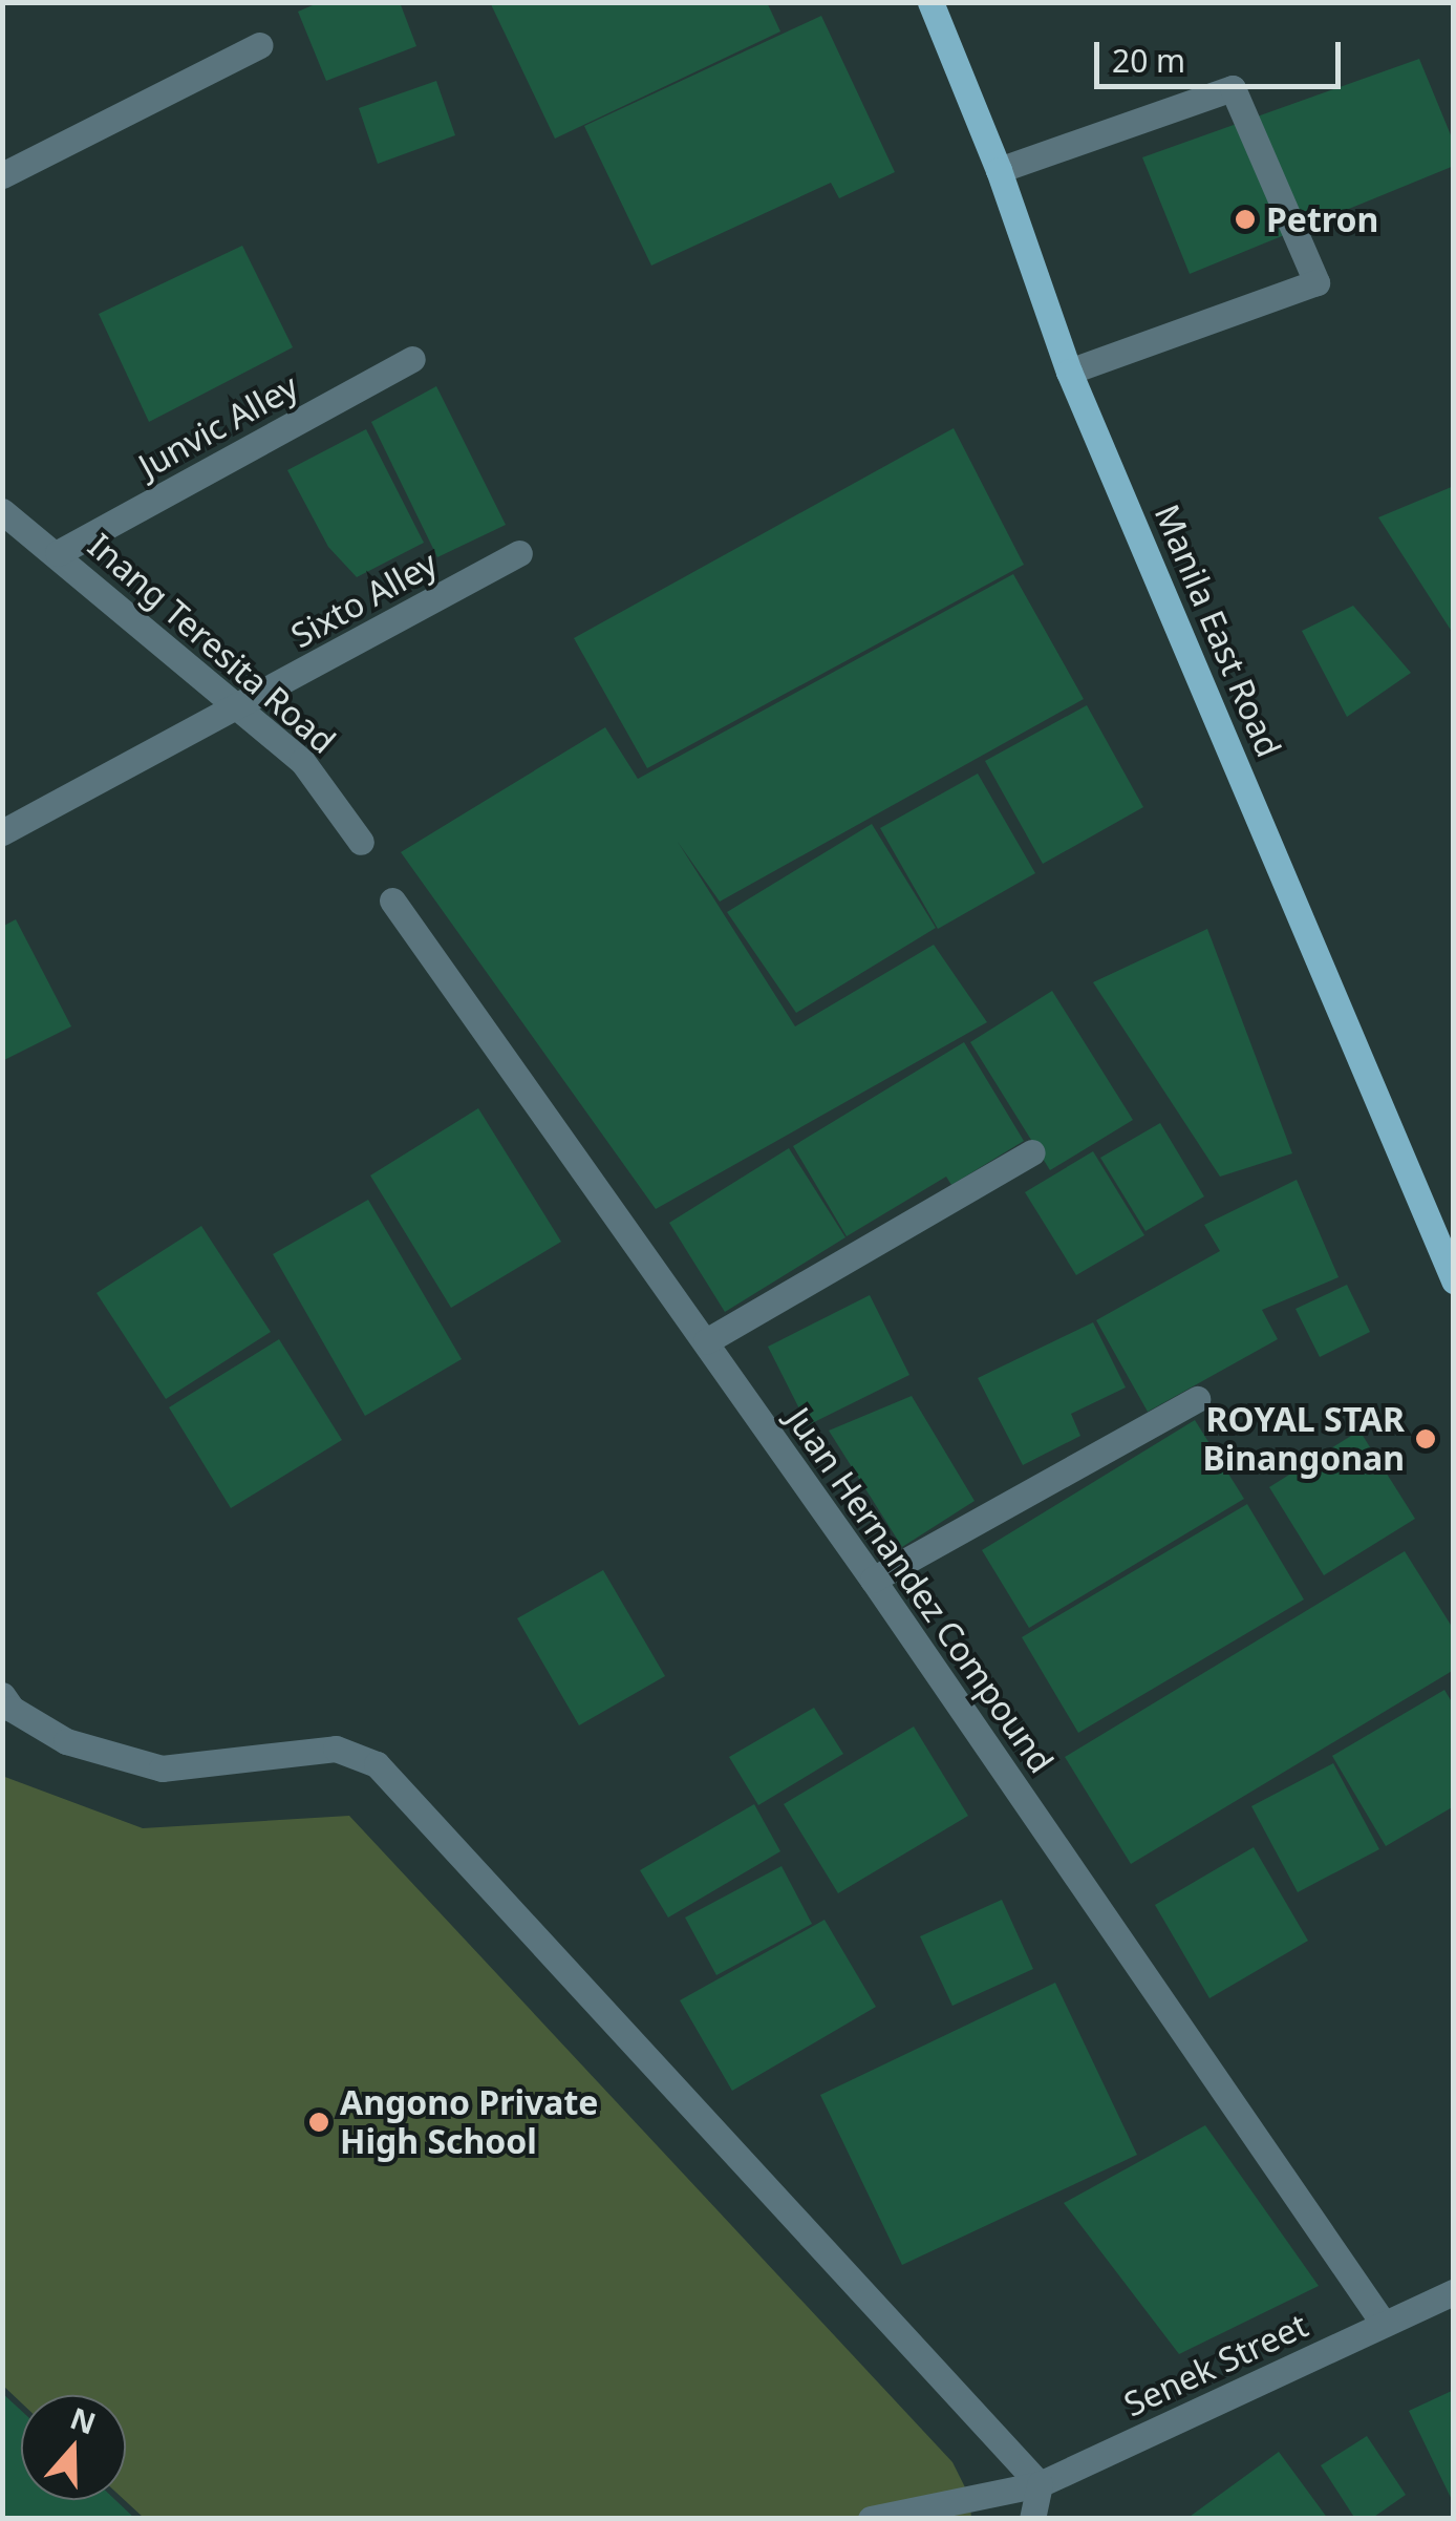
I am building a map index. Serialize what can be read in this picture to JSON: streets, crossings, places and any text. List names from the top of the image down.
{
  "streets": {
    "main road": ["Manila East Road"],
    "street": [
      "Junvic Alley",
      "Sixto Alley",
      "Inang Teresita Road",
      "Juan Hernandez Compound",
      "Senek Street"
    ]
  },
  "crossings": [
    ["Junvic Alley", "Inang Teresita Road"],
    ["Sixto Alley", "Inang Teresita Road"],
    ["Juan Hernandez Compound", "Senek Street"]
  ],
  "places": ["Petron", "ROYAL STAR Binangonan", "Angono Private High School"],
  "scale_bar": "20 m",
  "north": "top"
}
